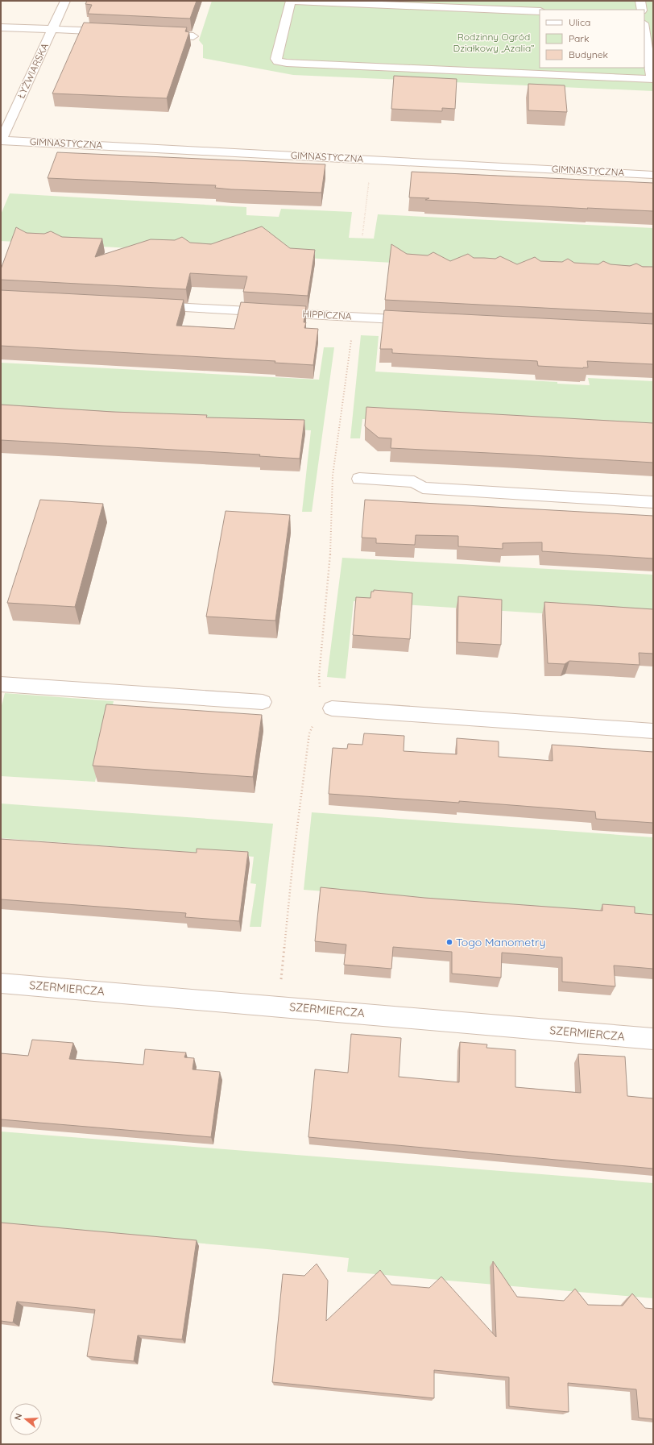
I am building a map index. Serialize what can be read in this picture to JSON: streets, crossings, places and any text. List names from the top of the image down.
{
  "streets": {
    "street": [
      "ŁYŻWIARSKA",
      "GIMNASTYCZNA",
      "HIPPICZNA",
      "SZERMIERCZA"
    ]
  },
  "crossings": [
    ["ŁYŻWIARSKA", "GIMNASTYCZNA"]
  ],
  "parks": ["Rodzinny Ogród Działkowy „Azalia”"],
  "places": ["Togo Manometry"],
  "legend": ["Ulica", "Park", "Budynek"],
  "north": "left"
}
